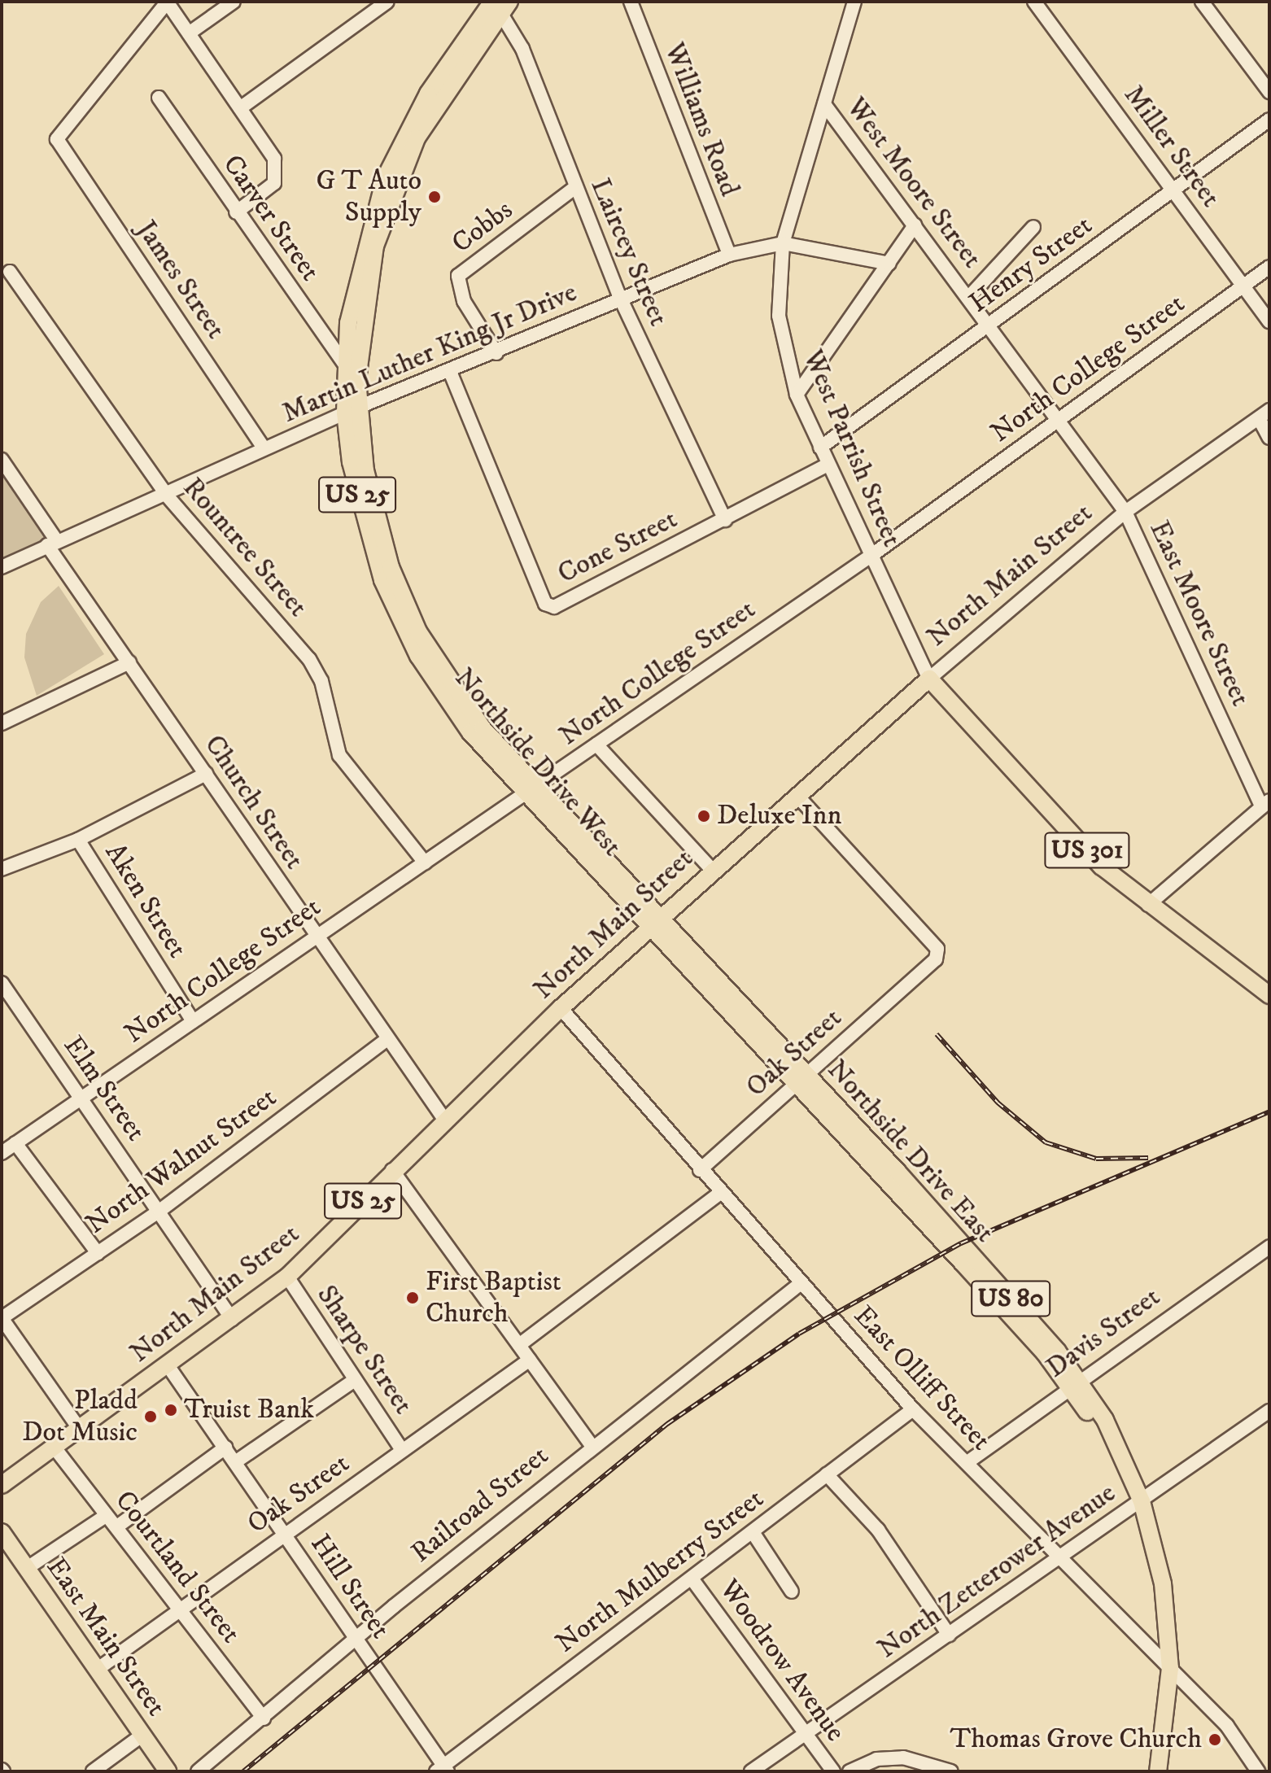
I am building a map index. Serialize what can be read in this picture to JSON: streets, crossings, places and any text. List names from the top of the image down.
{
  "streets": {
    "main road": [
      "US 25",
      "North Main Street",
      "Northside Drive West",
      "US 301",
      "Northside Drive East",
      "US 80",
      "East Main Street"
    ],
    "street": [
      "Williams Road",
      "Miller Street",
      "West Moore Street",
      "Carver Street",
      "Cobbs",
      "Laircey Street",
      "Henry Street",
      "James Street",
      "Martin Luther King Jr Drive",
      "North College Street",
      "West Parrish Street",
      "Cone Street",
      "Rountree Street",
      "East Moore Street",
      "Church Street",
      "Aken Street",
      "Oak Street",
      "Elm Street",
      "North Walnut Street",
      "Davis Street",
      "Sharpe Street",
      "East Olliff Street",
      "Railroad Street",
      "Courtland Street",
      "North Mulberry Street",
      "North Zetterower Avenue",
      "Hill Street",
      "Woodrow Avenue"
    ]
  },
  "crossings": [
    ["Williams Road", "Martin Luther King Jr Drive"],
    ["Miller Street", "Henry Street"],
    ["Miller Street", "North College Street"],
    ["West Moore Street", "Henry Street"],
    ["West Moore Street", "North College Street"],
    ["West Moore Street", "West Parrish Street"],
    ["West Moore Street", "North Main Street"],
    ["West Moore Street", "East Moore Street"],
    ["Carver Street", "Northside Drive West"],
    ["Cobbs", "Laircey Street"],
    ["Cobbs", "Martin Luther King Jr Drive"],
    ["Laircey Street", "Martin Luther King Jr Drive"],
    ["Laircey Street", "Cone Street"],
    ["Laircey Street", "Northside Drive West"],
    ["Henry Street", "West Parrish Street"],
    ["James Street", "Martin Luther King Jr Drive"],
    ["Martin Luther King Jr Drive", "West Parrish Street"],
    ["Martin Luther King Jr Drive", "Cone Street"],
    ["Martin Luther King Jr Drive", "Rountree Street"],
    ["Martin Luther King Jr Drive", "Northside Drive West"],
    ["Martin Luther King Jr Drive", "Church Street"],
    ["North College Street", "West Parrish Street"],
    ["North College Street", "Rountree Street"],
    ["North College Street", "Northside Drive West"],
    ["North College Street", "Church Street"],
    ["North College Street", "Aken Street"],
    ["North College Street", "Elm Street"],
    ["West Parrish Street", "Cone Street"],
    ["West Parrish Street", "North Main Street"],
    ["West Parrish Street", "US 301"],
    ["North Main Street", "East Moore Street"],
    ["North Main Street", "Northside Drive West"],
    ["North Main Street", "Church Street"],
    ["North Main Street", "US 301"],
    ["North Main Street", "Oak Street"],
    ["North Main Street", "Elm Street"],
    ["North Main Street", "Northside Drive East"],
    ["North Main Street", "Sharpe Street"],
    ["North Main Street", "East Olliff Street"],
    ["North Main Street", "Courtland Street"],
    ["North Main Street", "Hill Street"],
    ["Northside Drive West", "Northside Drive East"],
    ["Church Street", "North Walnut Street"],
    ["Oak Street", "Northside Drive East"],
    ["Oak Street", "Sharpe Street"],
    ["Oak Street", "East Olliff Street"],
    ["Oak Street", "Courtland Street"],
    ["Oak Street", "Hill Street"],
    ["Oak Street", "East Main Street"],
    ["Elm Street", "North Walnut Street"],
    ["Northside Drive East", "Davis Street"],
    ["Northside Drive East", "East Olliff Street"],
    ["Northside Drive East", "North Zetterower Avenue"],
    ["Davis Street", "East Olliff Street"],
    ["East Olliff Street", "Railroad Street"],
    ["East Olliff Street", "North Mulberry Street"],
    ["East Olliff Street", "North Zetterower Avenue"],
    ["Railroad Street", "Courtland Street"],
    ["Railroad Street", "Hill Street"],
    ["North Mulberry Street", "Hill Street"],
    ["North Mulberry Street", "Woodrow Avenue"],
    ["North Zetterower Avenue", "Woodrow Avenue"]
  ],
  "places": [
    "G T Auto Supply",
    "Deluxe Inn",
    "First Baptist Church",
    "Truist Bank",
    "Pladd Dot Music",
    "Thomas Grove Church"
  ]
}
